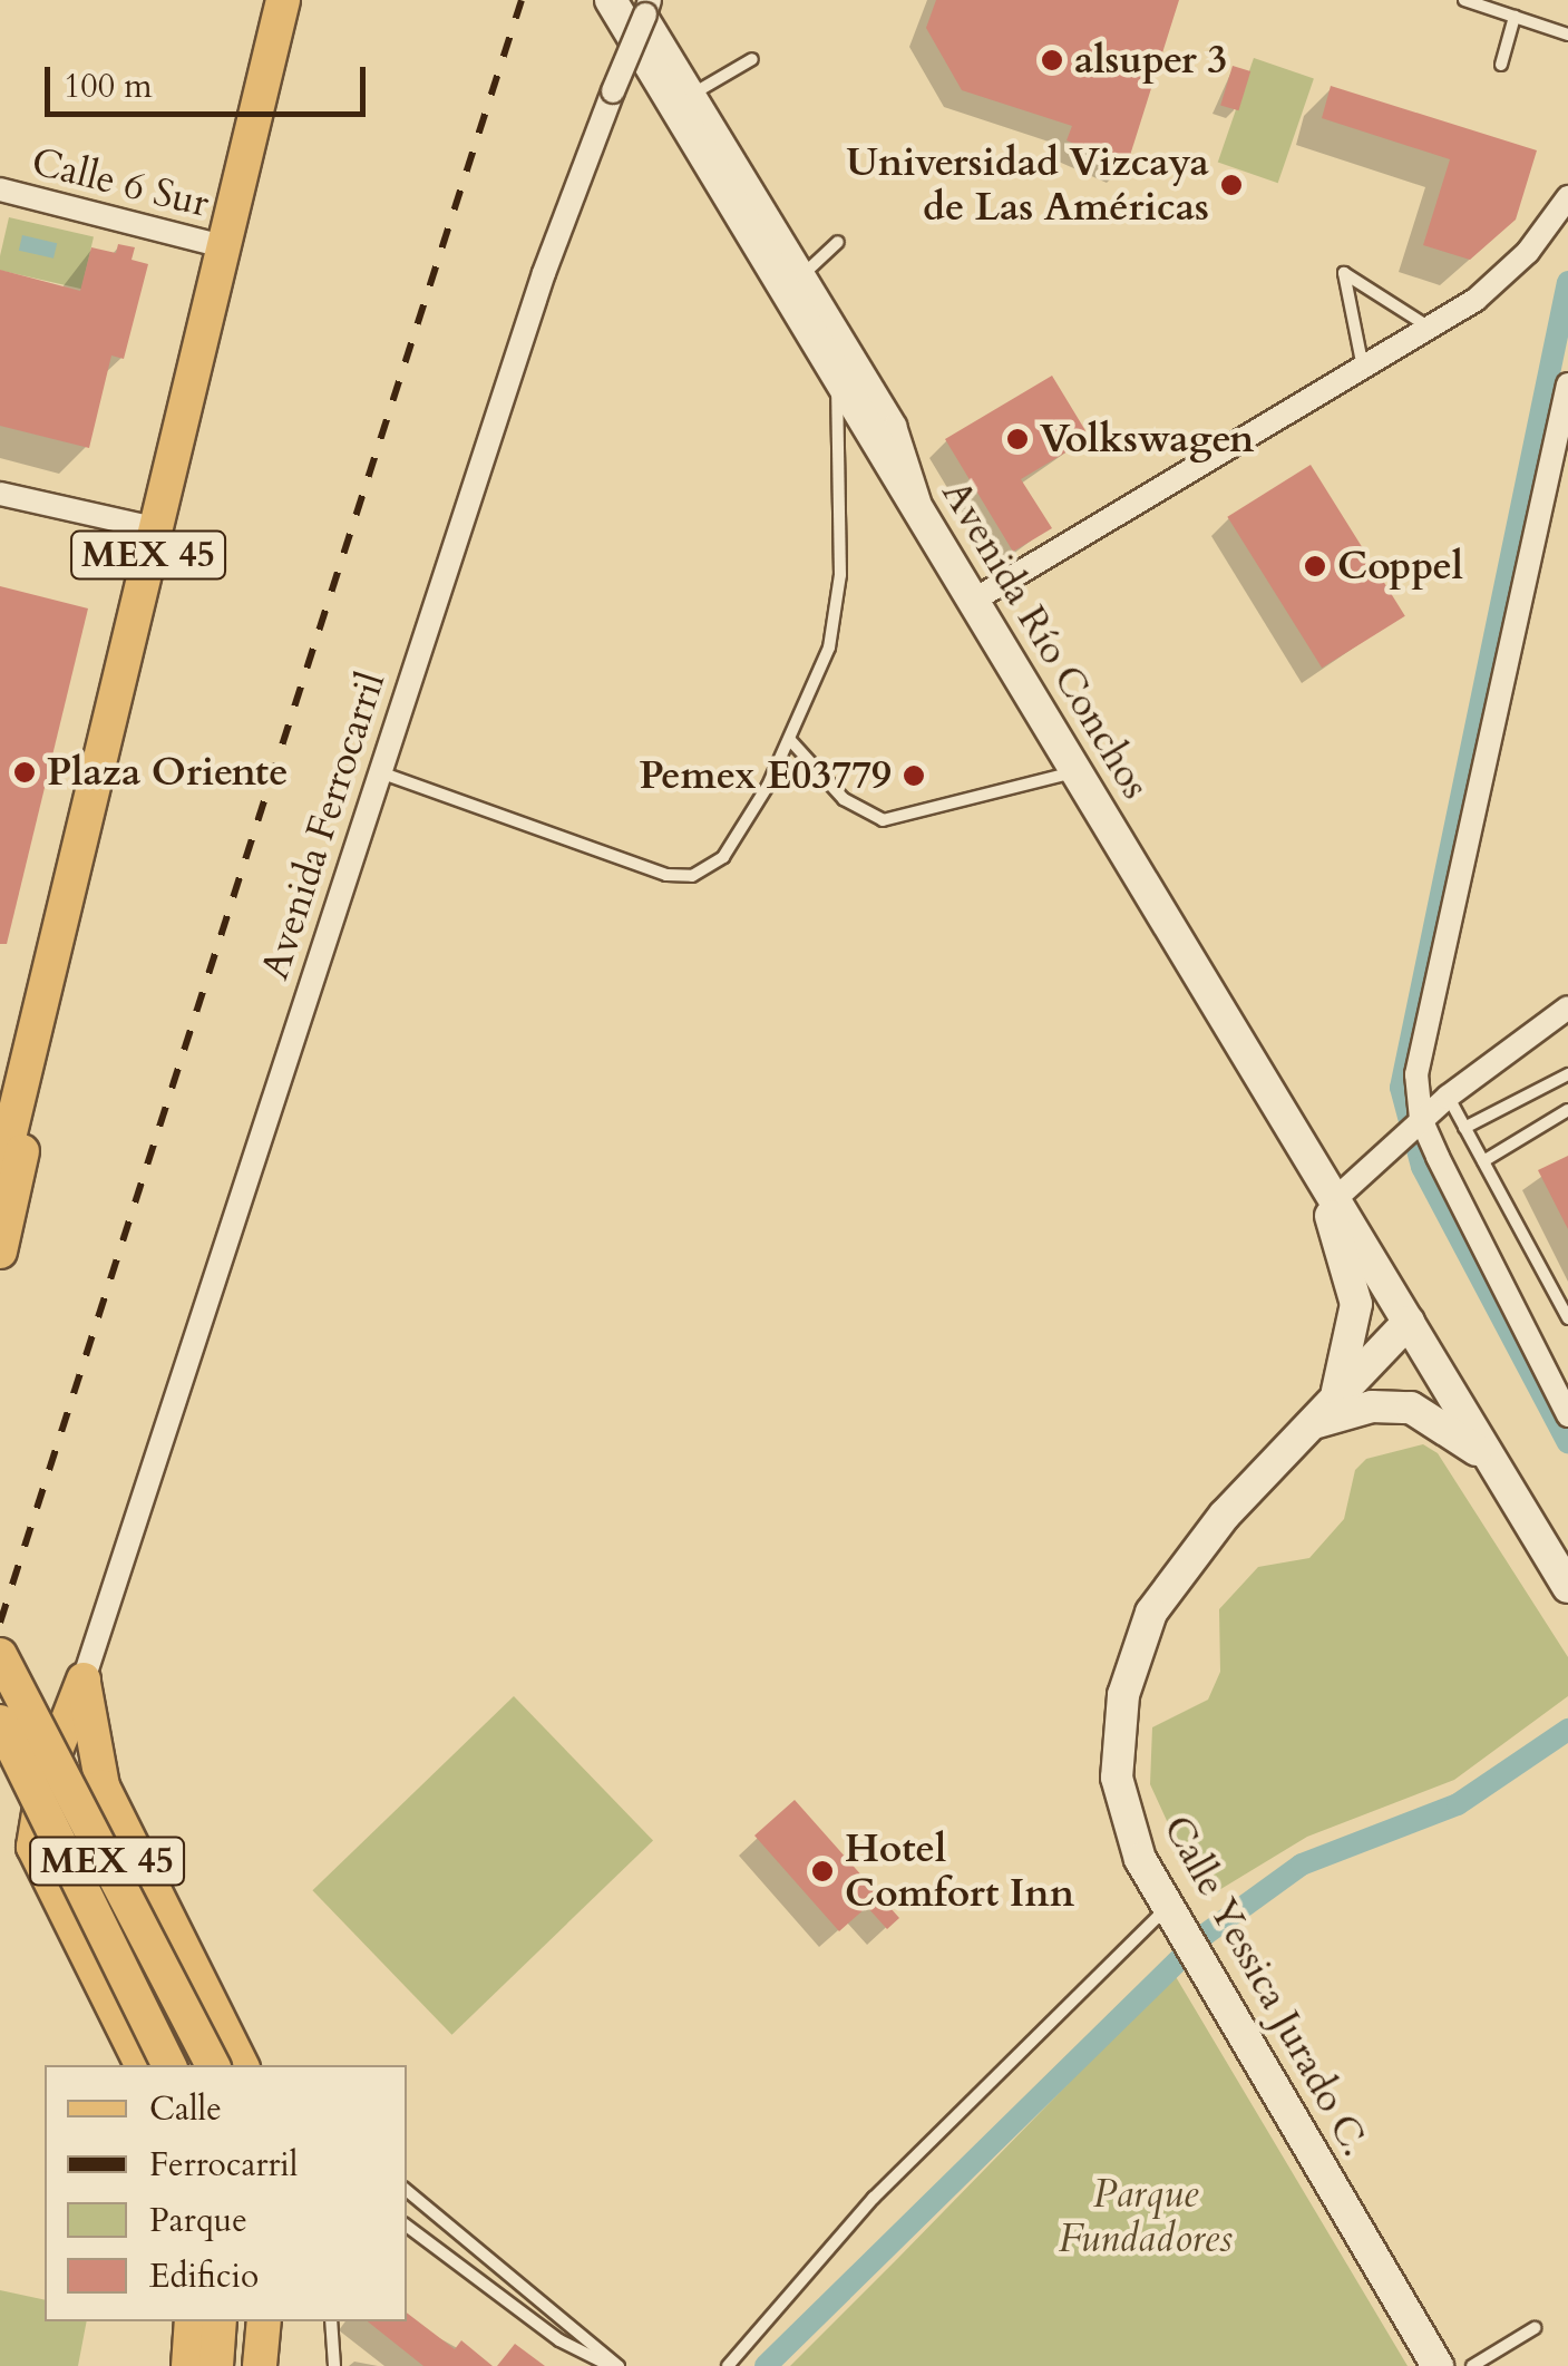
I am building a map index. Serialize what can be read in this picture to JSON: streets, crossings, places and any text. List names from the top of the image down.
{
  "streets": {
    "main road": ["MEX 45", "Avenida Río Conchos", "Calle Yessica Jurado C."],
    "street": ["Calle 6 Sur", "Avenida Ferrocarril"]
  },
  "crossings": [
    ["Calle 6 Sur", "MEX 45"],
    ["Avenida Río Conchos", "Calle Yessica Jurado C."]
  ],
  "parks": ["Parque Fundadores"],
  "places": [
    "alsuper 3",
    "Universidad Vizcaya de Las Américas",
    "Volkswagen",
    "Coppel",
    "Plaza Oriente",
    "Pemex E03779",
    "Hotel Comfort Inn"
  ],
  "legend": [
    "Calle",
    "Ferrocarril",
    "Parque",
    "Edificio"
  ],
  "scale_bar": "100 m"
}
